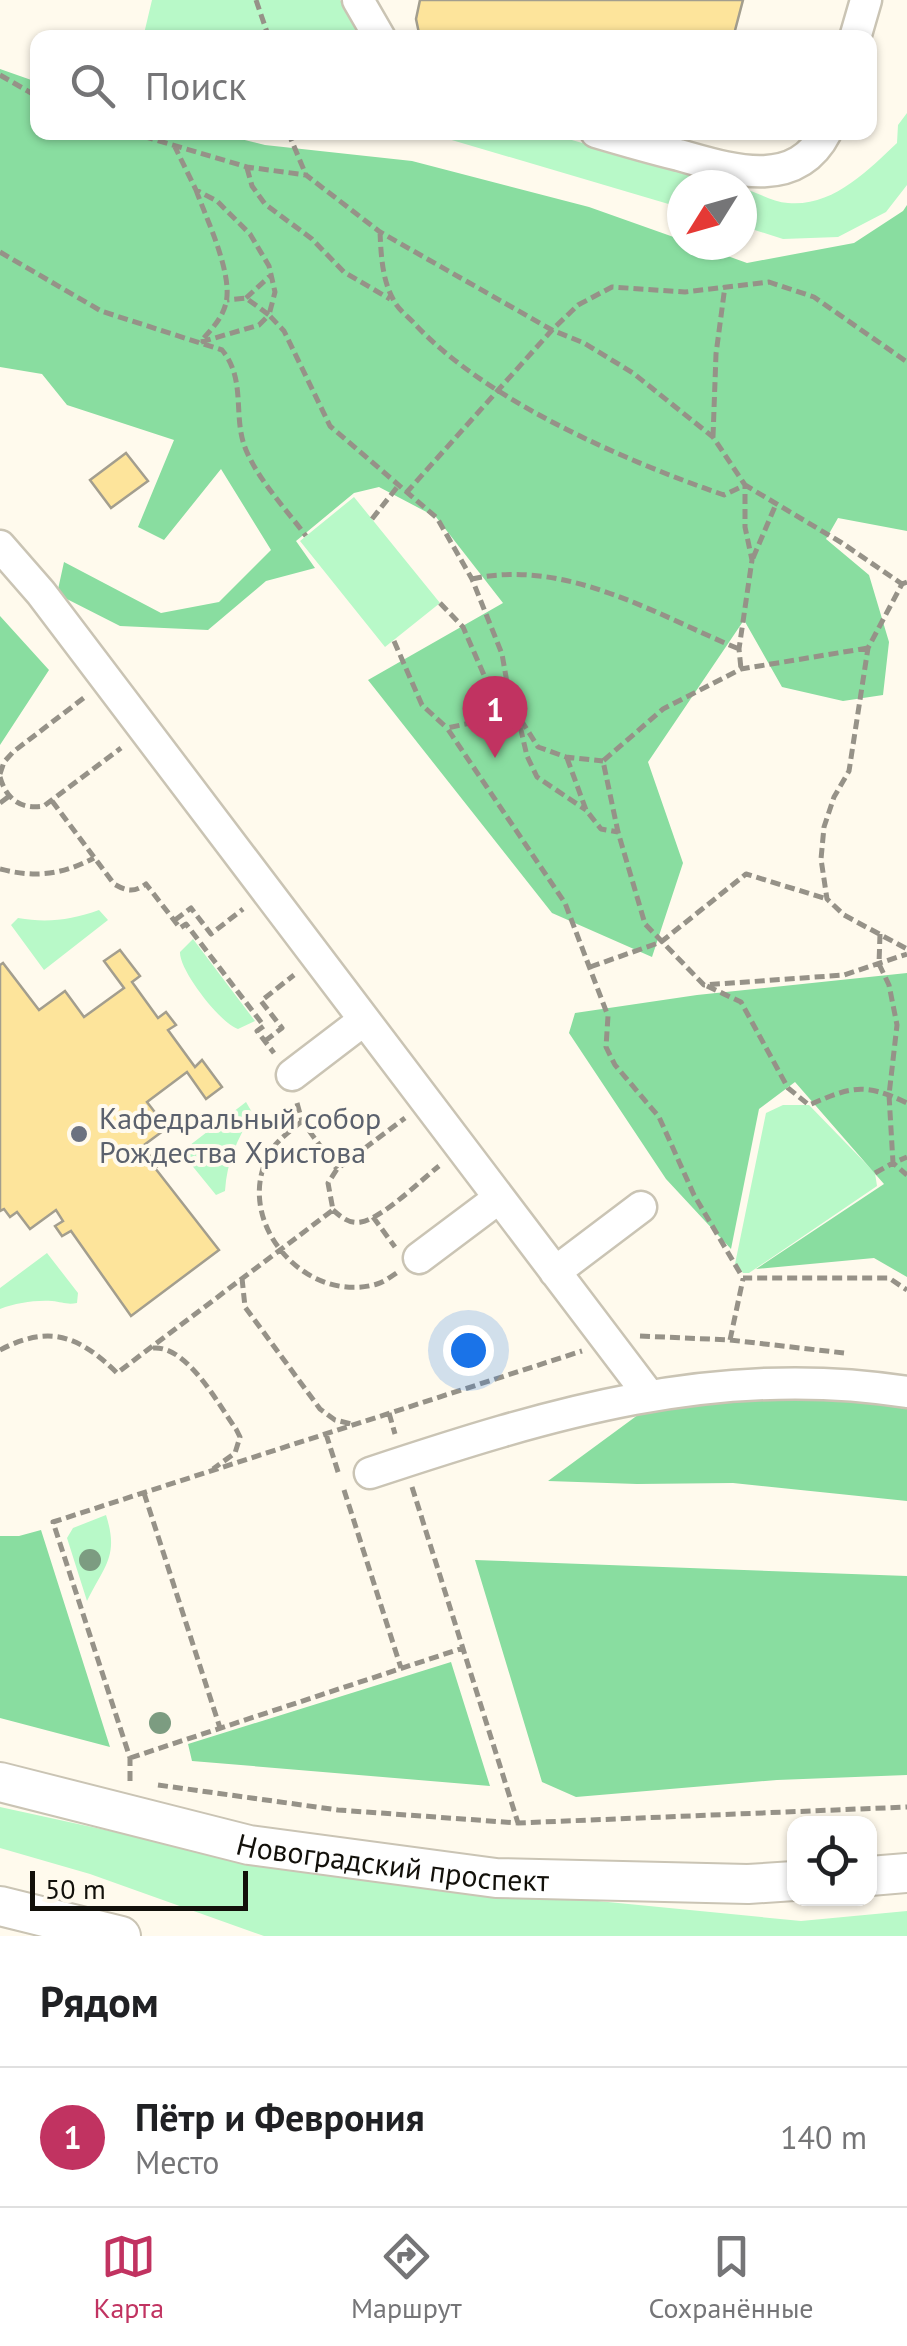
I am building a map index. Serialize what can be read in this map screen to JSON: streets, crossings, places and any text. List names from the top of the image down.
{
  "streets": {
    "main road": ["Новоградский проспект"]
  },
  "places": ["Кафедральный собор Рождества Христова"],
  "scale_bar": "50 m",
  "north": "bottom left",
  "page": {
    "search": "Поиск",
    "pins": "1",
    "scale": "50 m",
    "heading": "Рядом",
    "list": [
      {
        "mark": "1",
        "name": "Пётр и Феврония",
        "note": "Место",
        "value": "140 m"
      }
    ],
    "nav": ["Карта", "Маршрут", "Сохранённые"]
  }
}
